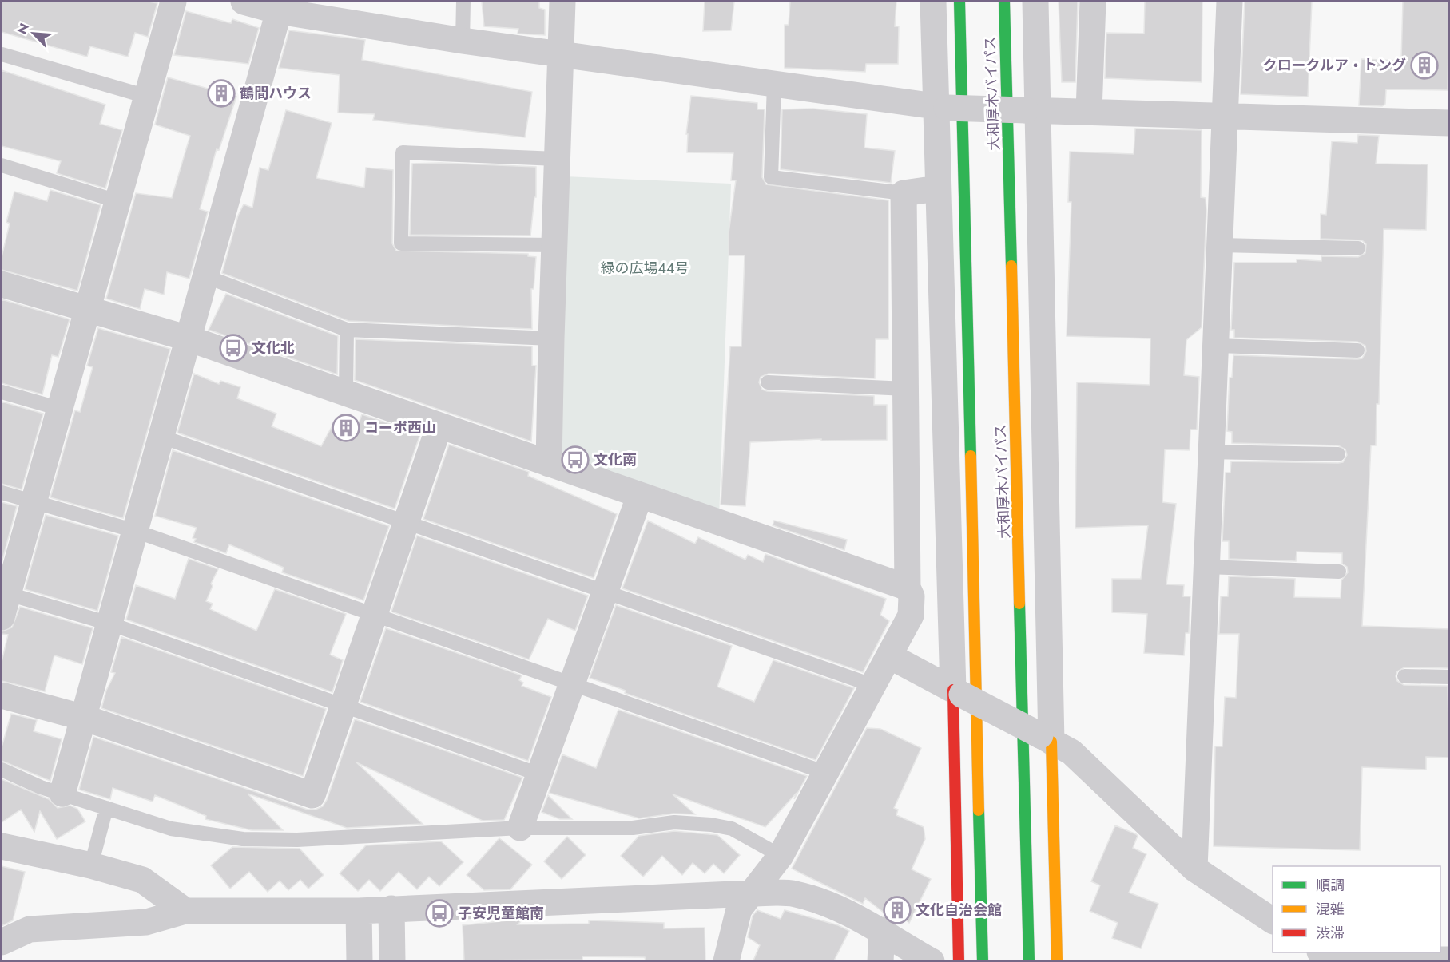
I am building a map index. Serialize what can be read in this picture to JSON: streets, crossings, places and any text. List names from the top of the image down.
{
  "streets": {
    "highway": ["大和厚木バイパス"]
  },
  "parks": ["緑の広場44号"],
  "places": {
    "building": [
      "クロークルア・トング",
      "鶴間ハウス",
      "コーポ西山",
      "文化自治会館"
    ],
    "bus stop": ["文化北", "文化南", "子安児童館南"]
  },
  "legend": ["順調", "混雑", "渋滞"],
  "north": "top left"
}
